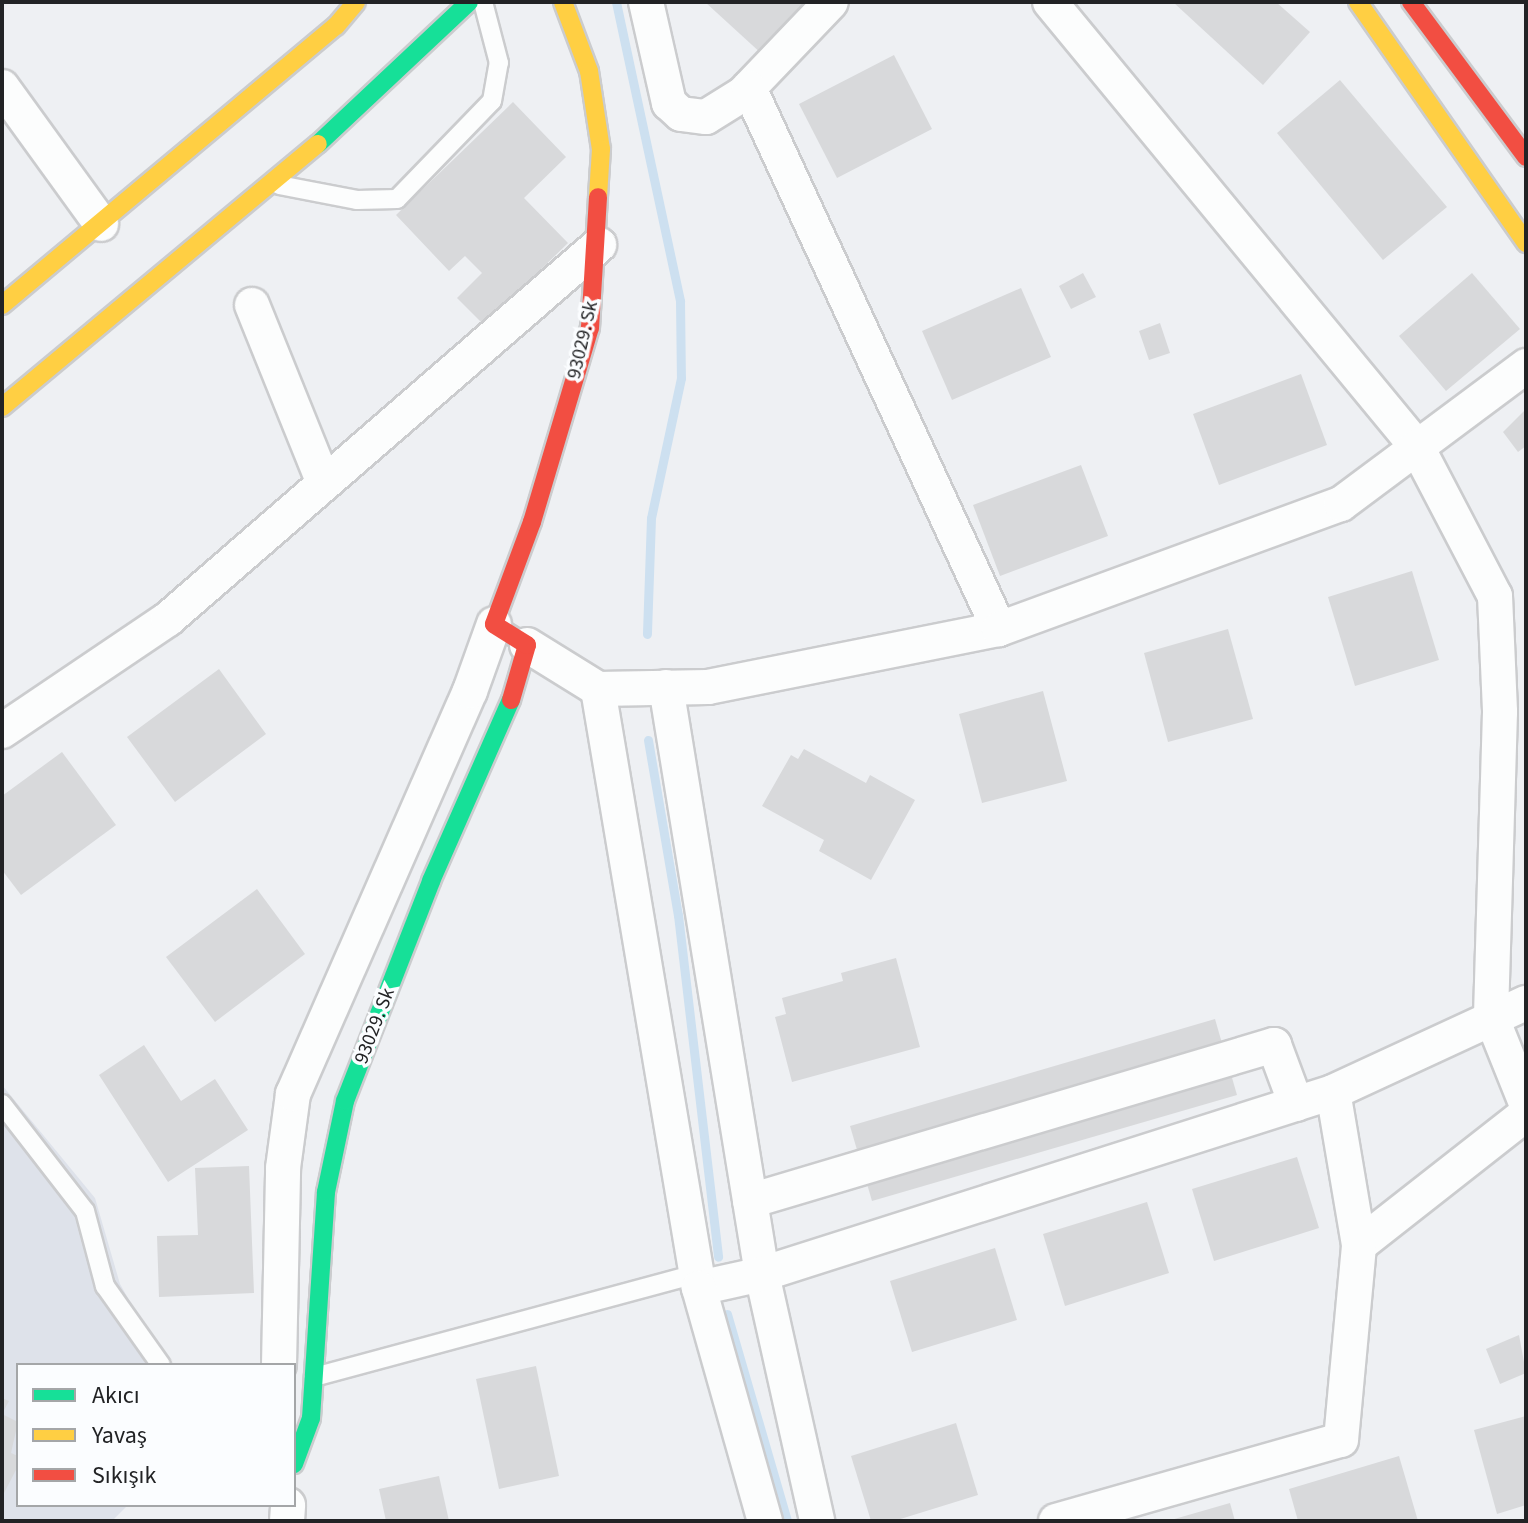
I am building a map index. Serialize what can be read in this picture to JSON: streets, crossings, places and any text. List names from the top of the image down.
{
  "streets": {
    "main road": ["93029. Sk"]
  },
  "legend": ["Akıcı", "Yavaş", "Sıkışık"]
}
